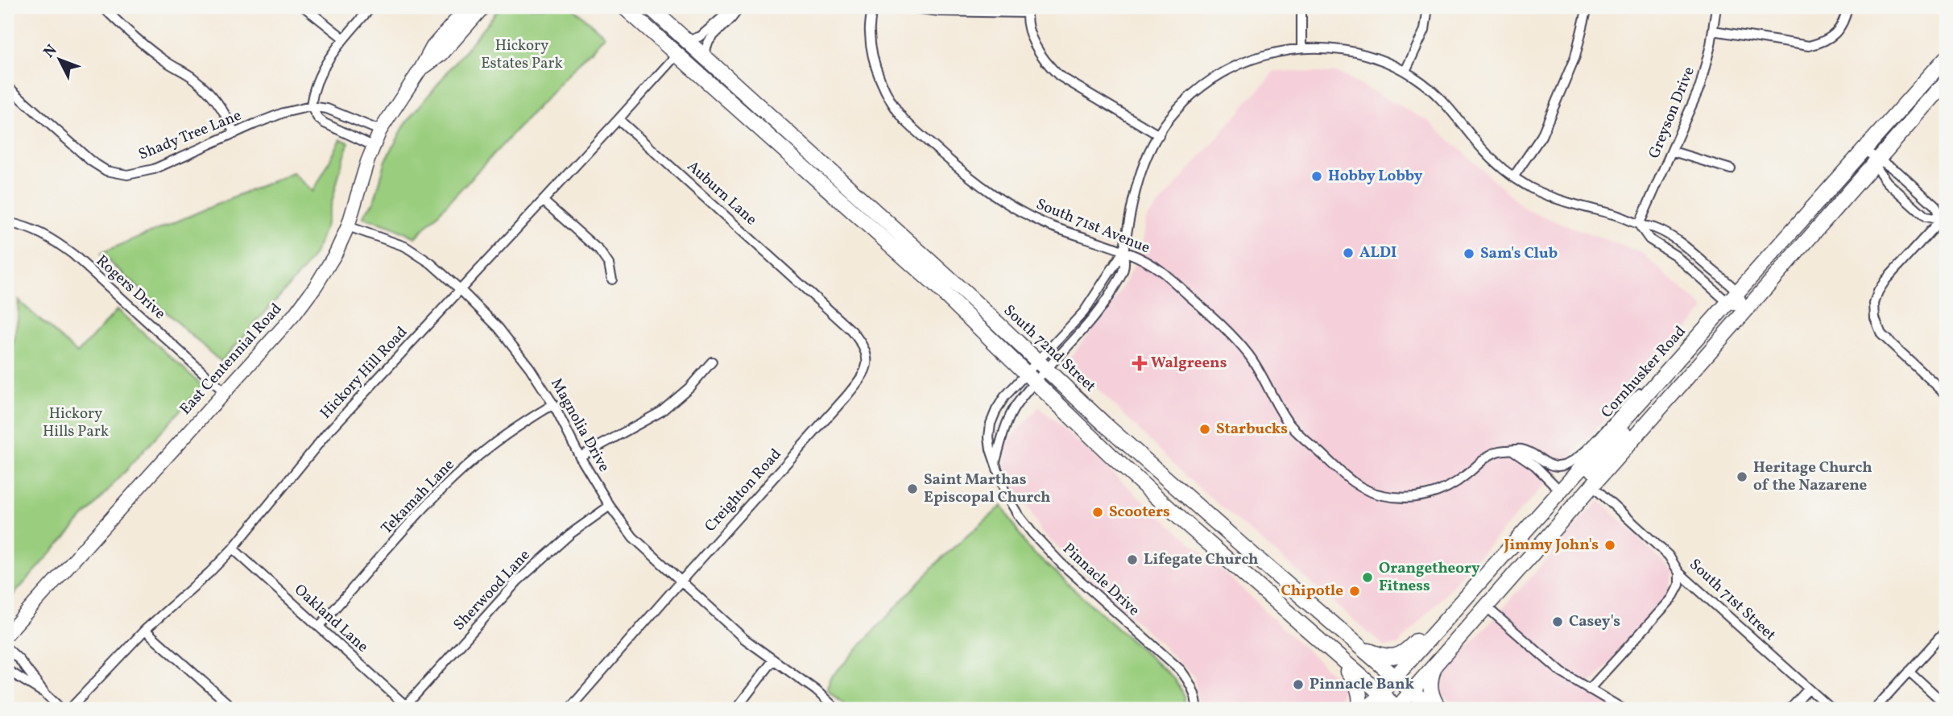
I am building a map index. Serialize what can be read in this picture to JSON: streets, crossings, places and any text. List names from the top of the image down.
{
  "streets": {
    "main road": ["South 72nd Street", "Cornhusker Road"],
    "street": [
      "Greyson Drive",
      "Shady Tree Lane",
      "Auburn Lane",
      "South 71st Avenue",
      "Rogers Drive",
      "East Centennial Road",
      "Hickory Hill Road",
      "Magnolia Drive",
      "Creighton Road",
      "Tekamah Lane",
      "Pinnacle Drive",
      "Sherwood Lane",
      "South 71st Street",
      "Oakland Lane"
    ]
  },
  "crossings": [
    ["Greyson Drive", "Pinnacle Drive"],
    ["Shady Tree Lane", "East Centennial Road"],
    ["Auburn Lane", "Hickory Hill Road"],
    ["Auburn Lane", "Creighton Road"],
    ["South 71st Avenue", "Pinnacle Drive"],
    ["Rogers Drive", "East Centennial Road"],
    ["South 72nd Street", "Cornhusker Road"],
    ["South 72nd Street", "Pinnacle Drive"],
    ["East Centennial Road", "Magnolia Drive"],
    ["Cornhusker Road", "Pinnacle Drive"],
    ["Hickory Hill Road", "Magnolia Drive"],
    ["Hickory Hill Road", "Oakland Lane"],
    ["Magnolia Drive", "Creighton Road"],
    ["Magnolia Drive", "Tekamah Lane"],
    ["Magnolia Drive", "Sherwood Lane"],
    ["Tekamah Lane", "Oakland Lane"],
    ["Sherwood Lane", "Oakland Lane"]
  ],
  "parks": ["Hickory Estates Park", "Hickory Hills Park"],
  "places": {
    "other": [
      "Hobby Lobby",
      "ALDI",
      "Sam's Club",
      "Starbucks",
      "Heritage Church of the Nazarene",
      "Saint Marthas Episcopal Church",
      "Scooters",
      "Jimmy John's",
      "Lifegate Church",
      "Orangetheory Fitness",
      "Chipotle",
      "Casey's",
      "Pinnacle Bank"
    ],
    "health": ["Walgreens"]
  },
  "north": "top left"
}
